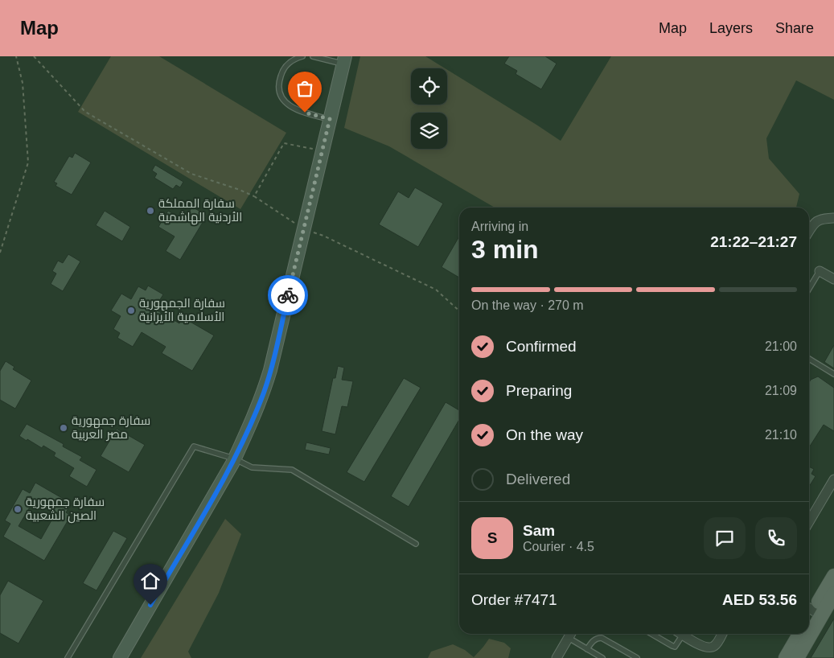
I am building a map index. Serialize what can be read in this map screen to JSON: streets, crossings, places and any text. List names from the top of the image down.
{
  "places": [
    "سفارة المملكة الأردنية الهاشمية",
    "سفارة الجمهورية الأسلامية الأيرانية",
    "سفارة جمهورية مصر العربية",
    "سفارة جمهورية الصين الشعبية"
  ],
  "page": {
    "header": "Map",
    "nav": ["Map", "Layers", "Share"],
    "heading": ["3 min", "Arriving in", "21:22–21:27"],
    "panel": [
      "Sam",
      "Courier · 4.5",
      "Order #7471",
      "AED 53.56"
    ],
    "bar": "On the way · 270 m",
    "list": [
      ["Confirmed", "21:00"],
      ["Preparing", "21:09"],
      ["On the way", "21:10"],
      "Delivered"
    ],
    "round": "S"
  }
}
